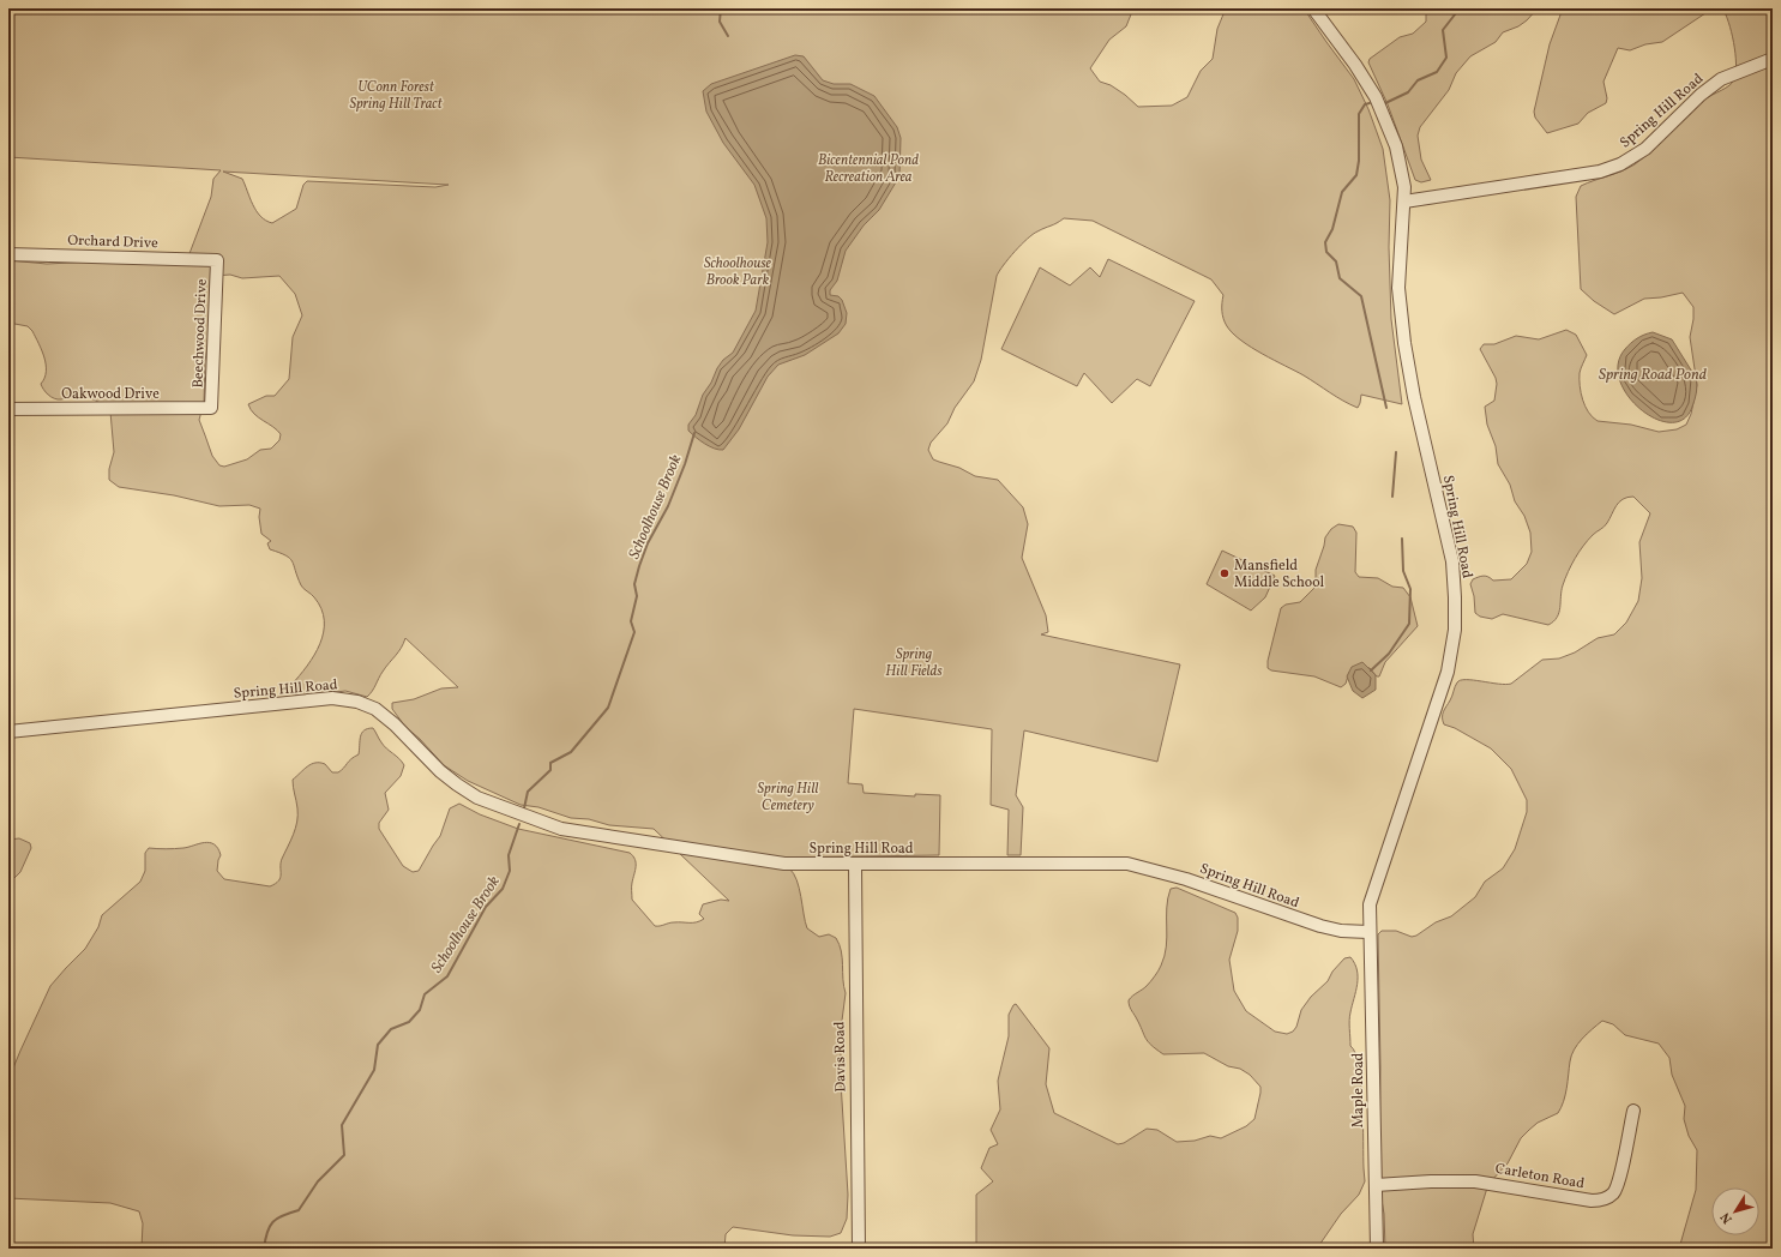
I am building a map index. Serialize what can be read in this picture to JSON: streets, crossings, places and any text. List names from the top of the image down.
{
  "streets": {
    "street": [
      "Spring Hill Road",
      "Orchard Drive",
      "Beechwood Drive",
      "Oakwood Drive",
      "Davis Road",
      "Maple Road",
      "Carleton Road"
    ]
  },
  "crossings": [
    ["Spring Hill Road", "Davis Road"],
    ["Spring Hill Road", "Maple Road"],
    ["Orchard Drive", "Beechwood Drive"],
    ["Beechwood Drive", "Oakwood Drive"],
    ["Maple Road", "Carleton Road"]
  ],
  "water": ["Spring Road Pond", "Schoolhouse Brook"],
  "parks": [
    "UConn Forest Spring Hill Tract",
    "Bicentennial Pond Recreation Area",
    "Schoolhouse Brook Park",
    "Spring Hill Fields",
    "Spring Hill Cemetery"
  ],
  "places": ["Mansfield Middle School"],
  "north": "bottom left"
}
